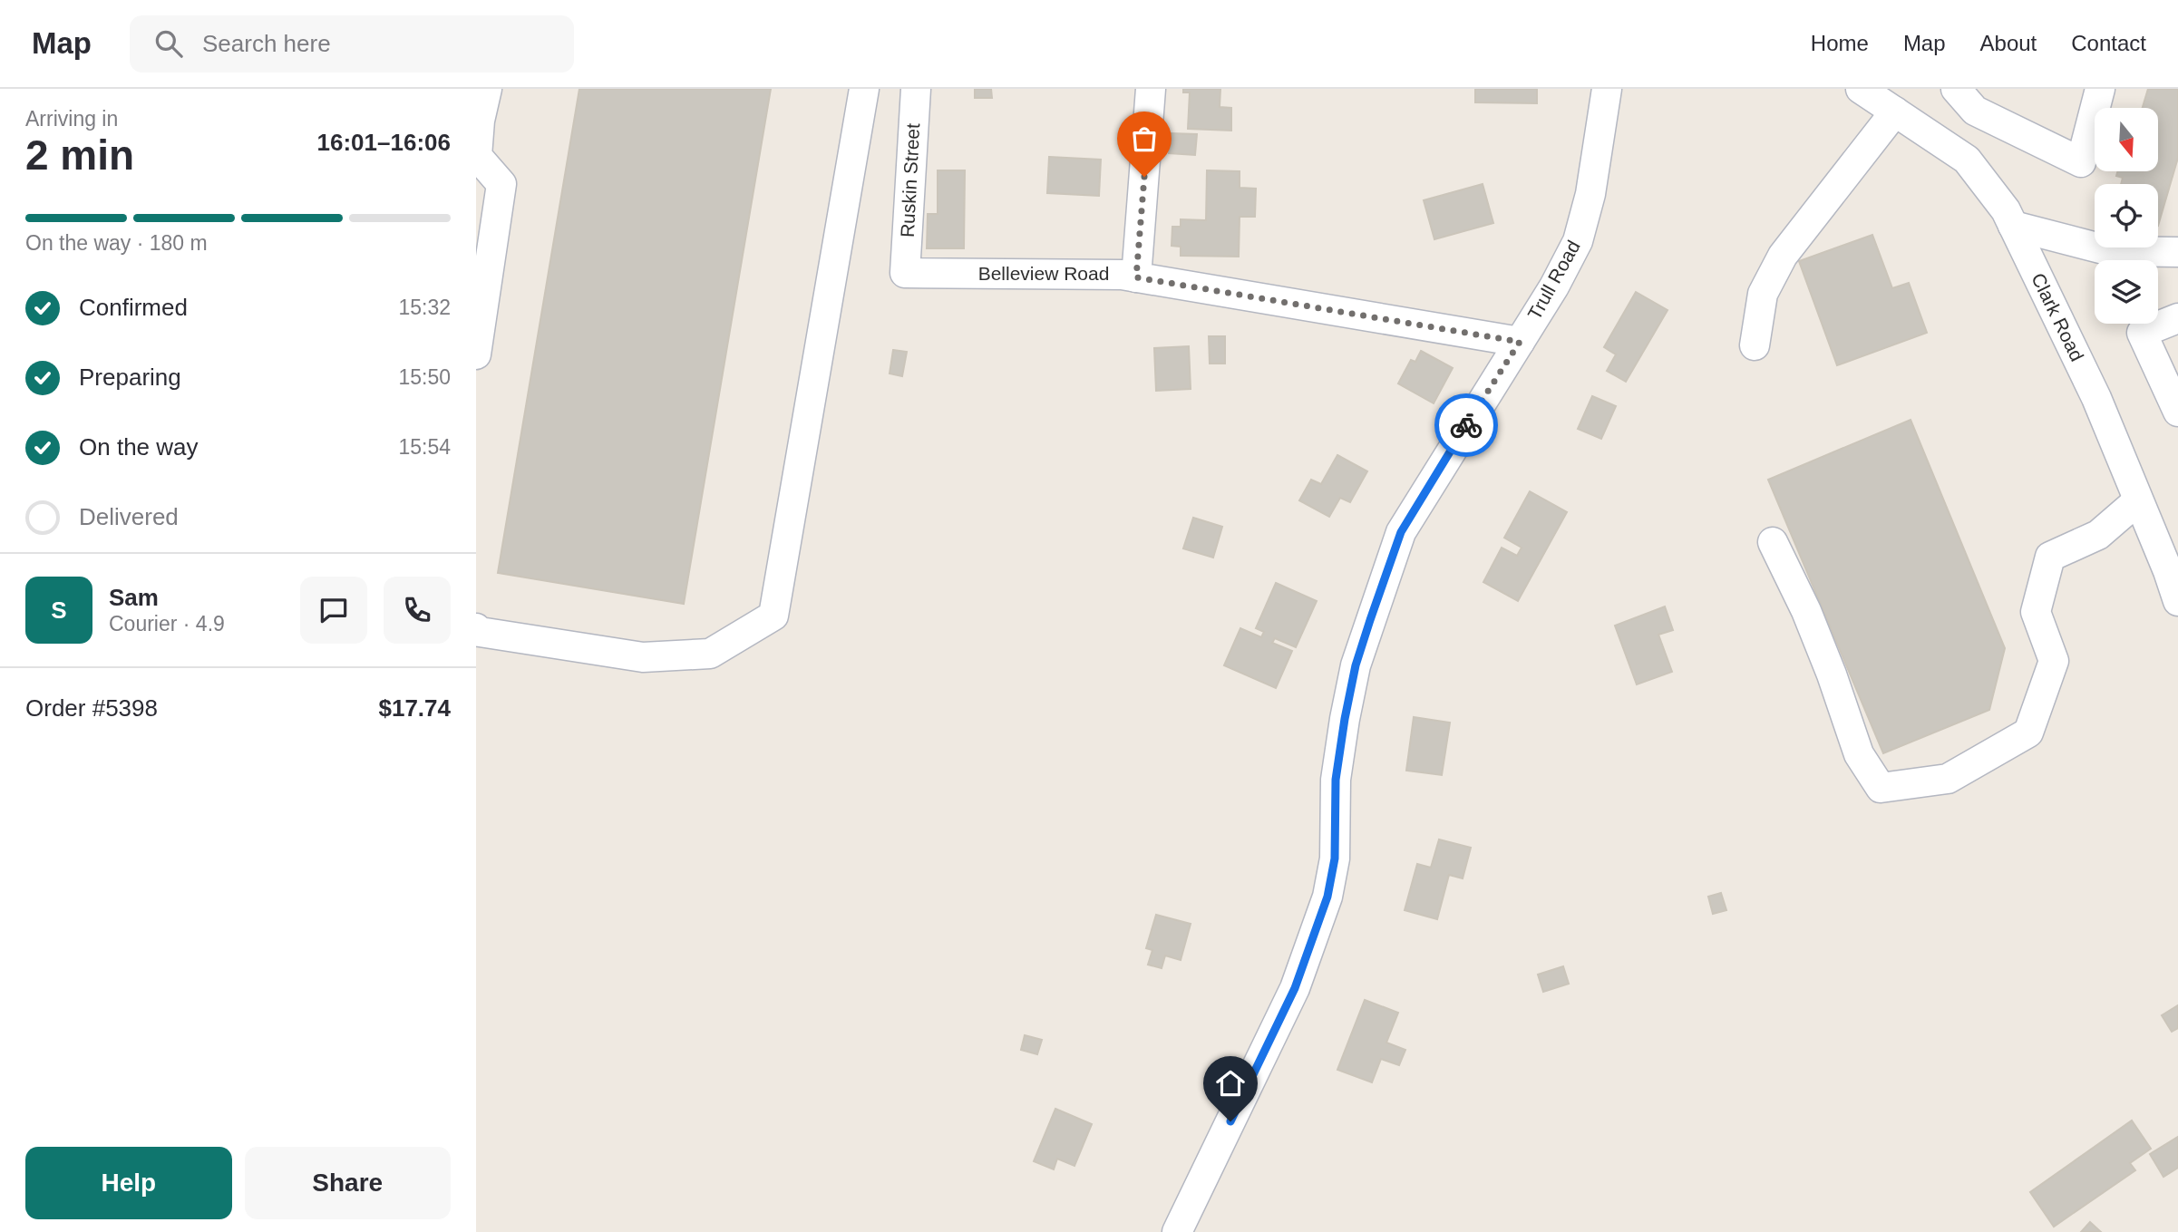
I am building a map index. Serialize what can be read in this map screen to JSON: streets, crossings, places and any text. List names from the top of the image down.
{
  "streets": {
    "street": [
      "Ruskin Street",
      "Belleview Road",
      "Trull Road",
      "Clark Road"
    ]
  },
  "crossings": [
    ["Ruskin Street", "Belleview Road"],
    ["Belleview Road", "Trull Road"]
  ],
  "north": "bottom",
  "page": {
    "header": "Map",
    "search": "Search here",
    "nav": [
      "Home",
      "Map",
      "About",
      "Contact"
    ],
    "heading": ["2 min", "Arriving in", "16:01–16:06"],
    "panel": [
      "Sam",
      "Courier · 4.9",
      "Order #5398",
      "$17.74"
    ],
    "bar": "On the way · 180 m",
    "list": [
      ["Confirmed", "15:32"],
      ["Preparing", "15:50"],
      ["On the way", "15:54"],
      "Delivered"
    ],
    "round": "S",
    "buttons": ["Help", "Share"]
  }
}
